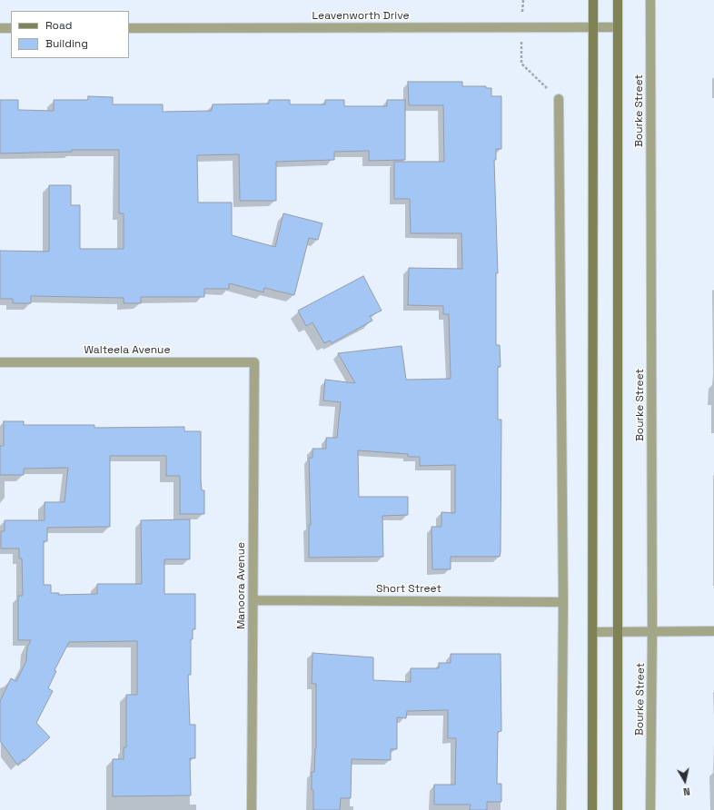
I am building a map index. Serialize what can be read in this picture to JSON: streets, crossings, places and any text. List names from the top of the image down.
{
  "streets": {
    "main road": ["Bourke Street"],
    "street": [
      "Leavenworth Drive",
      "Walteela Avenue",
      "Manoora Avenue",
      "Short Street"
    ]
  },
  "crossings": [
    ["Leavenworth Drive", "Bourke Street"],
    ["Walteela Avenue", "Manoora Avenue"],
    ["Manoora Avenue", "Short Street"]
  ],
  "legend": ["Road", "Building"],
  "north": "bottom"
}
